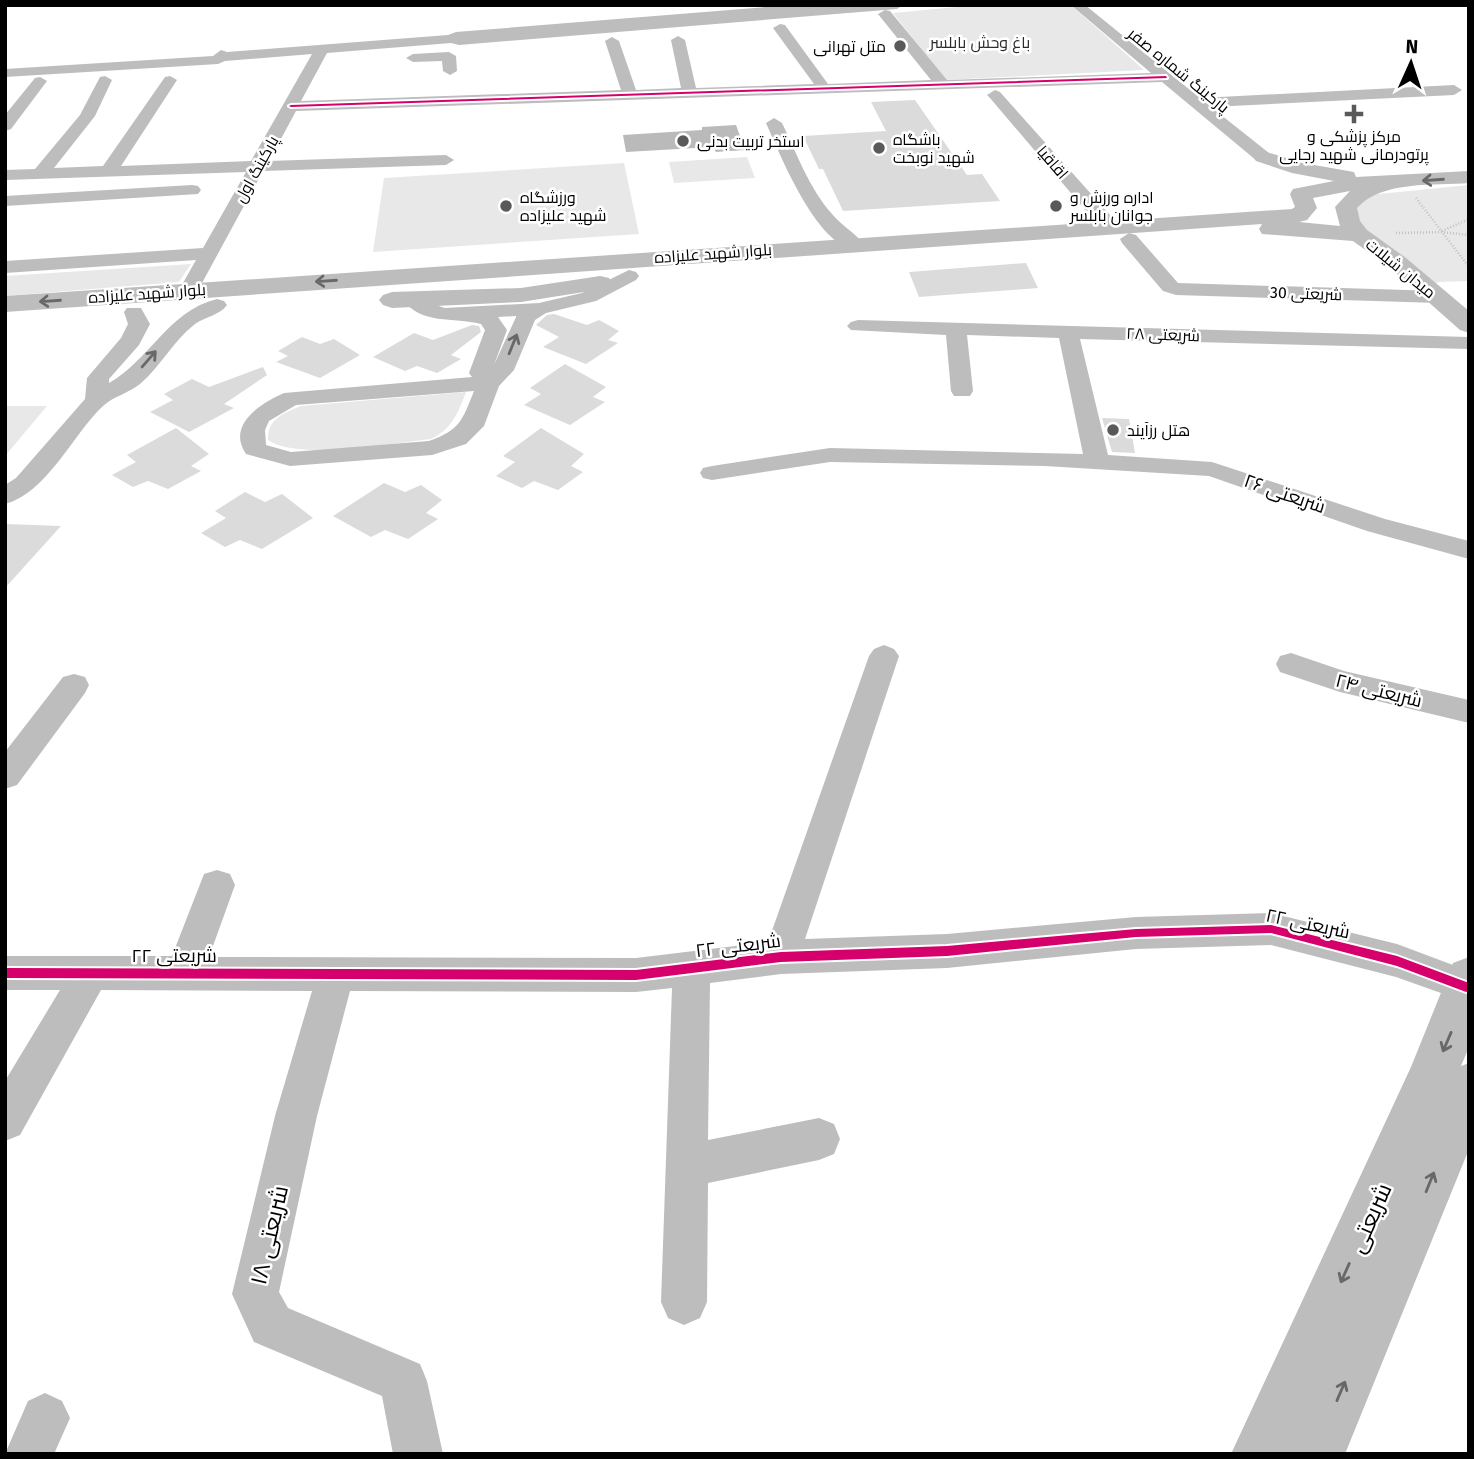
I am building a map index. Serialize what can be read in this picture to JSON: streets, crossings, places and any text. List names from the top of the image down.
{
  "streets": {
    "main road": ["بلوار شهید علیزاده", "میدان شیلات", "شریعتی"],
    "street": [
      "پارکینگ شماره صفر",
      "اقاقیا",
      "پارکینگ اول",
      "شریعتی 30",
      "شریعتی ۲۸",
      "شریعتی ۲۶",
      "شریعتی ۲۴",
      "شریعتی ۲۲",
      "شریعتی ۱۸"
    ]
  },
  "crossings": [
    ["اقاقیا", "بلوار شهید علیزاده"],
    ["اقاقیا", "شریعتی 30"],
    ["پارکینگ اول", "بلوار شهید علیزاده"],
    ["بلوار شهید علیزاده", "میدان شیلات"],
    ["میدان شیلات", "شریعتی 30"],
    ["شریعتی ۲۲", "شریعتی"],
    ["شریعتی ۲۲", "شریعتی ۱۸"]
  ],
  "parks": ["باغ وحش بابلسر"],
  "places": {
    "other": [
      "متل تهرانی",
      "استخر تربیت بدنی",
      "باشگاه شهید نوبخت",
      "ورزشگاه شهید علیزاده",
      "اداره ورزش و جوانان بابلسر",
      "هتل رزآیند"
    ],
    "health": ["مرکز پزشکی و پرتودرمانی شهید رجایی"]
  },
  "north": "top"
}
